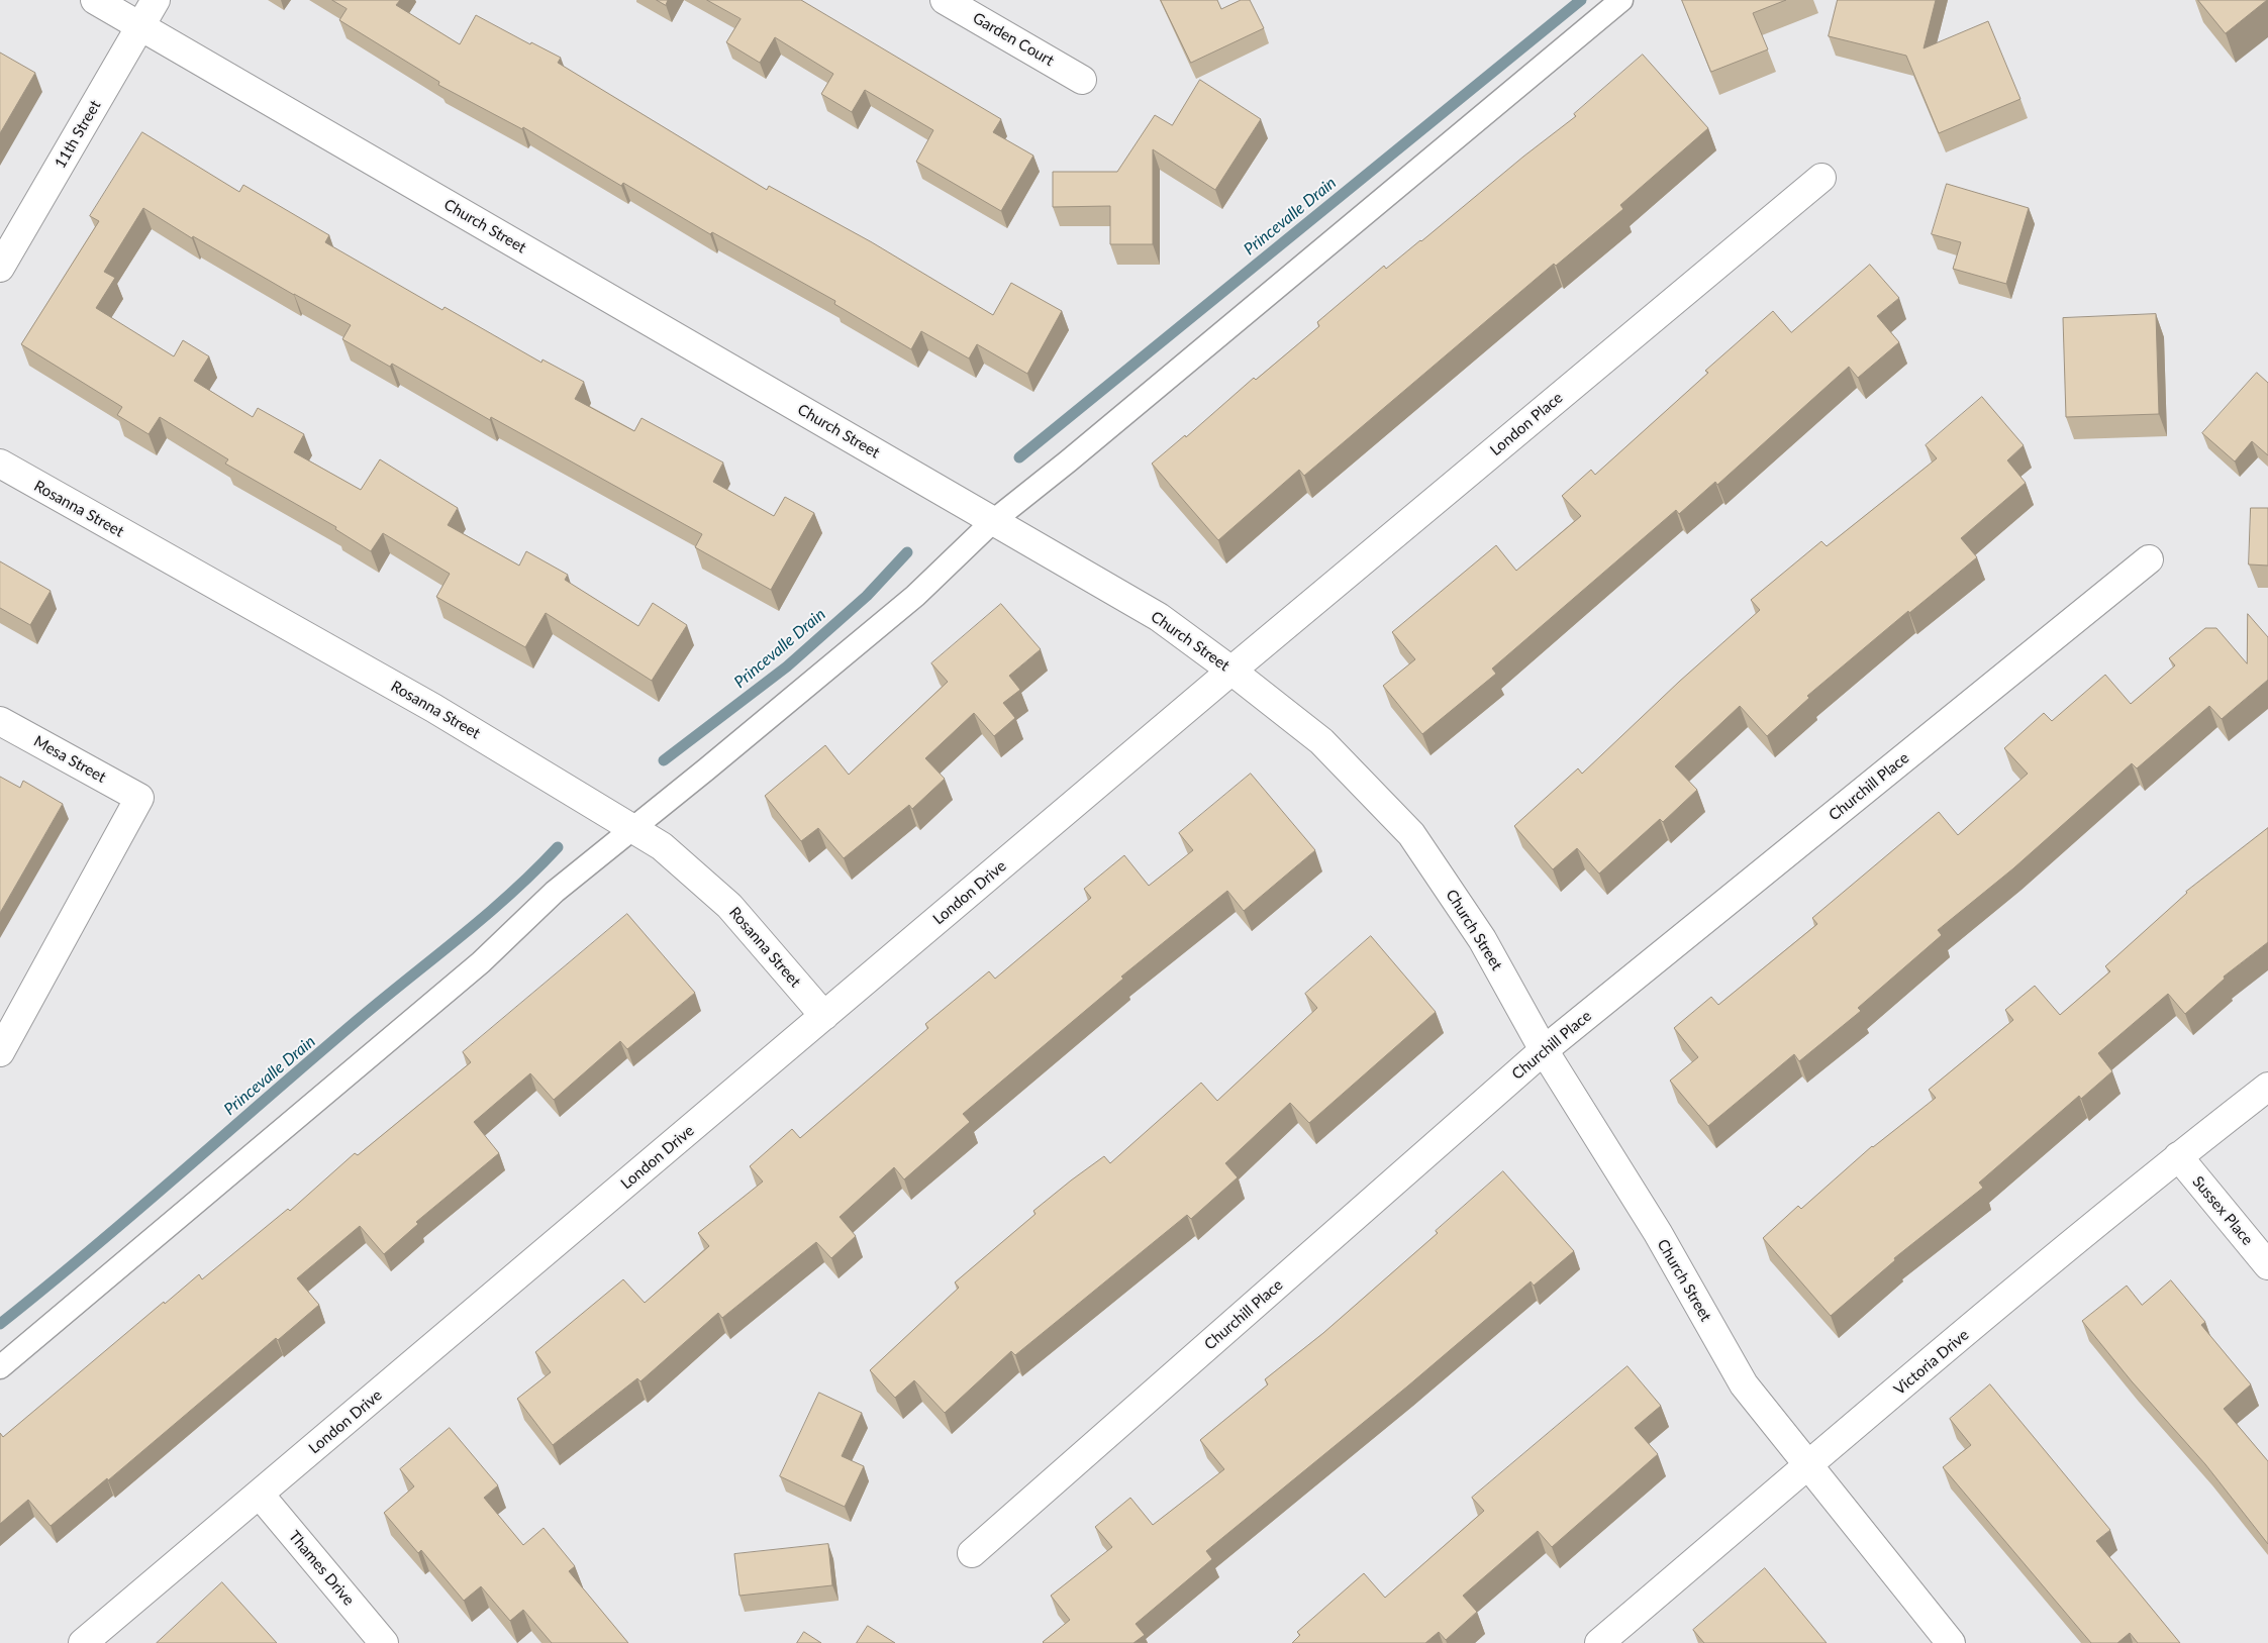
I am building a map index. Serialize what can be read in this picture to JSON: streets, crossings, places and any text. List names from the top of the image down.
{
  "streets": {
    "street": [
      "Garden Court",
      "11th Street",
      "Church Street",
      "London Place",
      "Rosanna Street",
      "Mesa Street",
      "Churchill Place",
      "London Drive",
      "Sussex Place",
      "Victoria Drive",
      "Thames Drive"
    ]
  },
  "crossings": [
    ["11th Street", "Church Street"],
    ["Church Street", "London Place"],
    ["Church Street", "Churchill Place"],
    ["Church Street", "London Drive"],
    ["Church Street", "Victoria Drive"],
    ["London Place", "London Drive"],
    ["Rosanna Street", "London Drive"],
    ["London Drive", "Thames Drive"],
    ["Sussex Place", "Victoria Drive"]
  ],
  "water": ["Princevalle Drain"]
}
